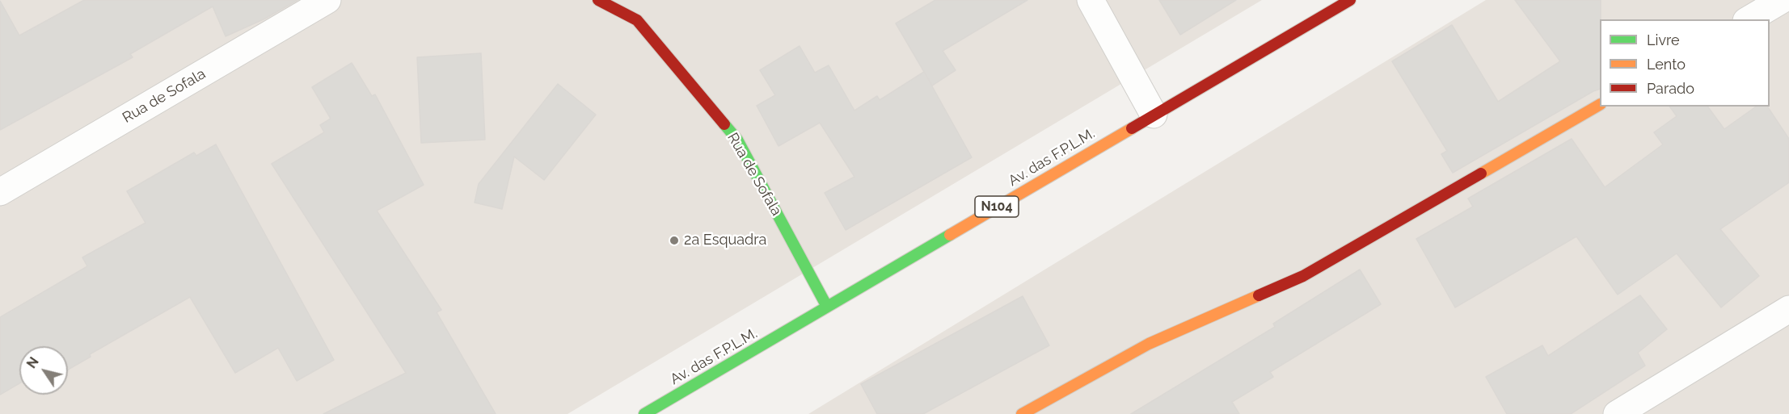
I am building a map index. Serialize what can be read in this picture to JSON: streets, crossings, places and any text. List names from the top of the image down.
{
  "streets": {
    "street": ["Rua de Sofala", "Av. das F.P.L.M.", "N104"]
  },
  "crossings": [
    ["Rua de Sofala", "Av. das F.P.L.M."]
  ],
  "places": ["2a Esquadra"],
  "legend": ["Livre", "Lento", "Parado"],
  "north": "top left"
}
